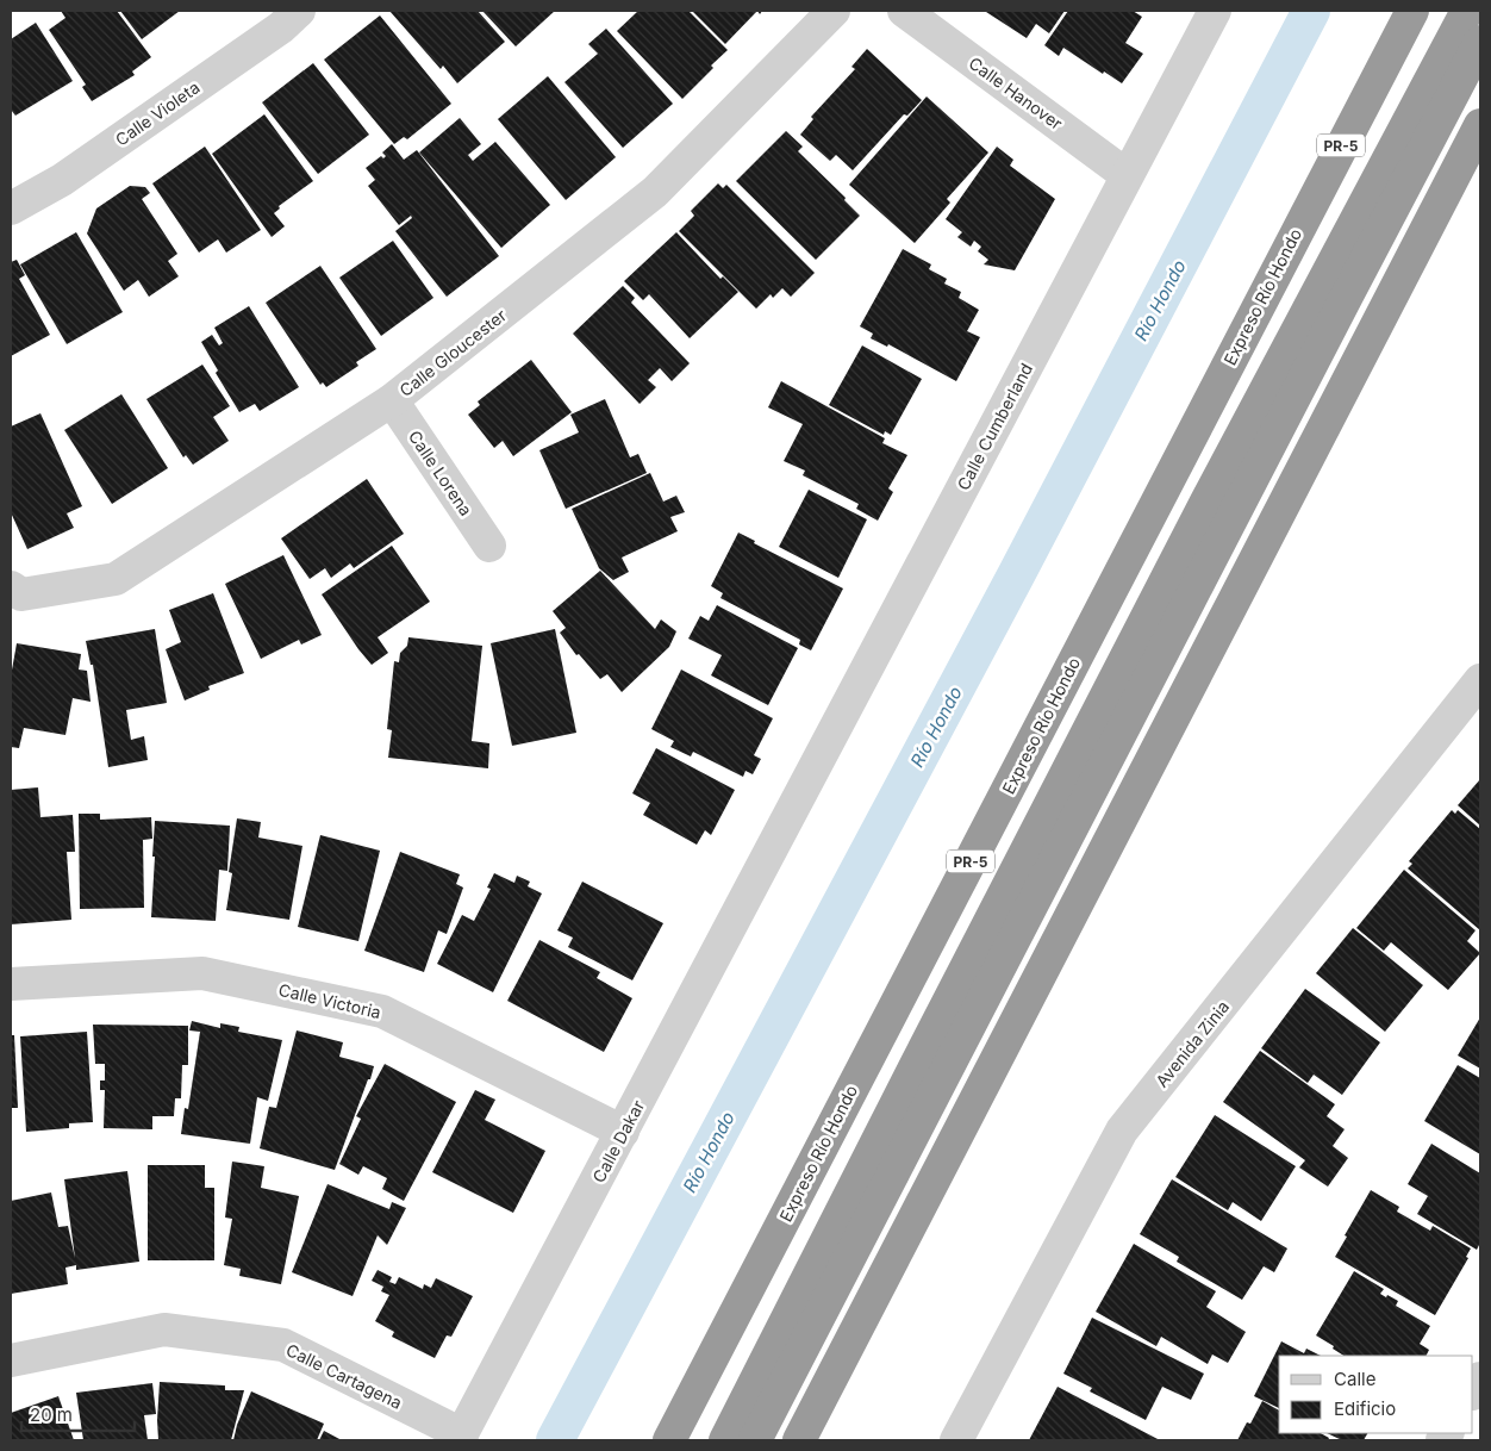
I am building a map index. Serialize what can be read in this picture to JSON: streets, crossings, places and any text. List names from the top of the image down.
{
  "streets": {
    "highway": ["PR-5", "Expreso Río Hondo"],
    "street": [
      "Calle Hanover",
      "Calle Violeta",
      "Calle Gloucester",
      "Calle Cumberland",
      "Calle Lorena",
      "Calle Victoria",
      "Avenida Zinia",
      "Calle Dakar",
      "Calle Cartagena"
    ]
  },
  "crossings": [
    ["Calle Hanover", "Calle Cumberland"],
    ["Calle Gloucester", "Calle Lorena"],
    ["Calle Cumberland", "Calle Dakar"],
    ["Calle Victoria", "Calle Dakar"],
    ["Calle Dakar", "Calle Cartagena"]
  ],
  "water": ["Río Hondo"],
  "legend": ["Calle", "Edificio"],
  "scale_bar": "20 m"
}
